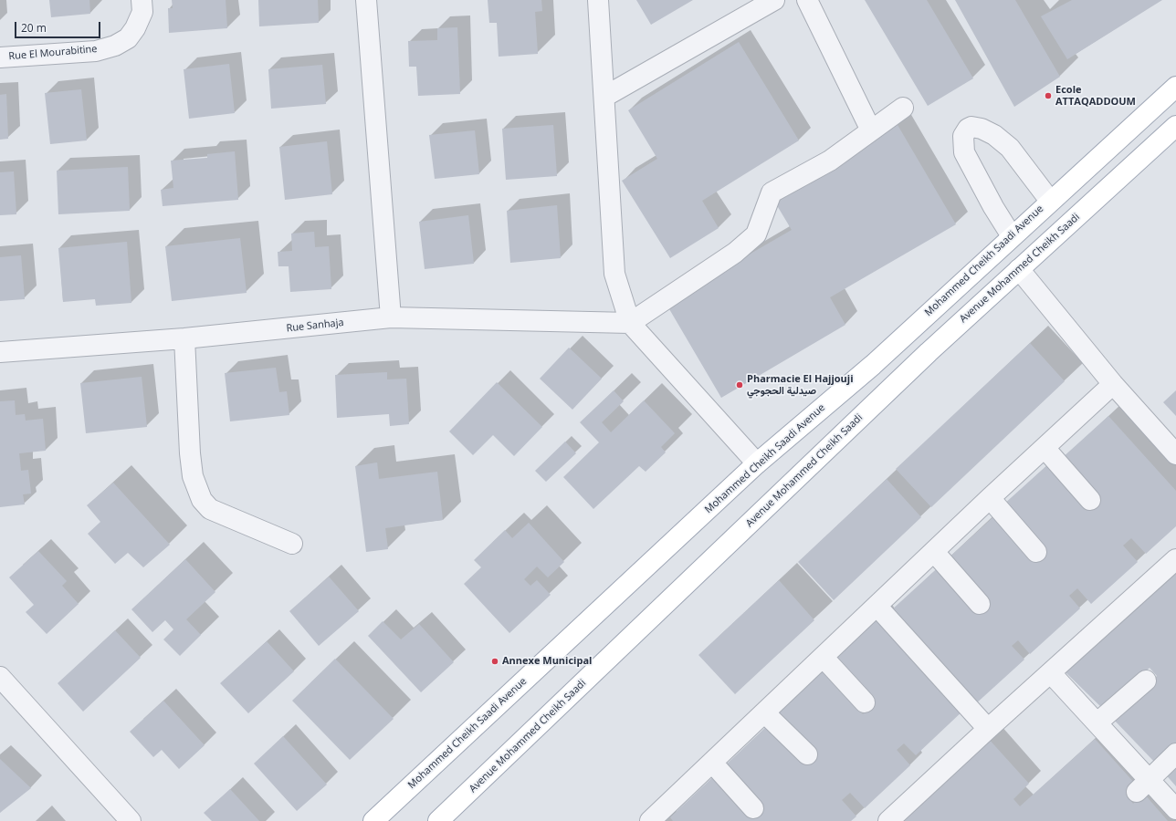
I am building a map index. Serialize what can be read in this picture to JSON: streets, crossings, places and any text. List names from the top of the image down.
{
  "streets": {
    "main road": ["Mohammed Cheikh Saadi Avenue", "Avenue Mohammed Cheikh Saadi"],
    "street": ["Rue El Mourabitine", "Rue Sanhaja"]
  },
  "places": ["Ecole ATTAQADDOUM", "Pharmacie El Hajjouji صيدلية الحجوجي", "Annexe Municipal"],
  "scale_bar": "20 m"
}
